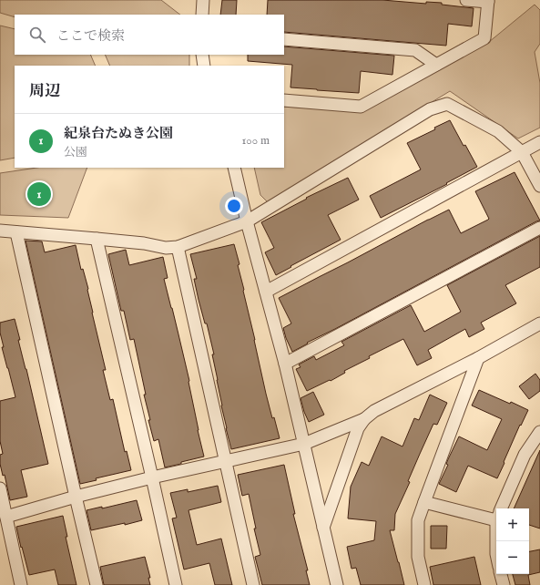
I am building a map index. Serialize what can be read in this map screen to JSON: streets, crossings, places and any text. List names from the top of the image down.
{
  "page": {
    "search": "ここで検索",
    "heading": "周辺",
    "list": [
      {
        "mark": "1",
        "name": "紀泉台たぬき公園",
        "note": "公園",
        "value": "100 m"
      }
    ],
    "pins": "1",
    "map_buttons": ["+", "−"]
  }
}
